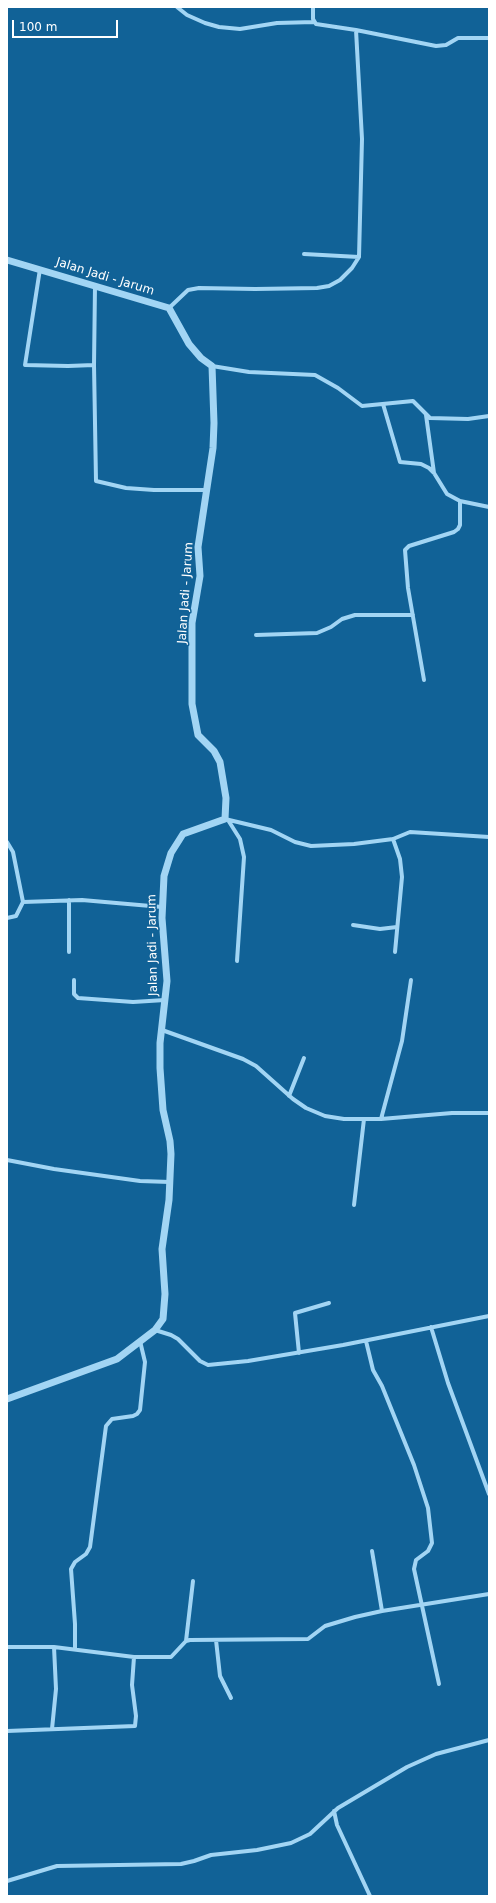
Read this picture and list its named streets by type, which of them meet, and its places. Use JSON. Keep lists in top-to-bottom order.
{
  "streets": {
    "street": ["Jalan Jadi - Jarum"]
  },
  "scale_bar": "100 m"
}
